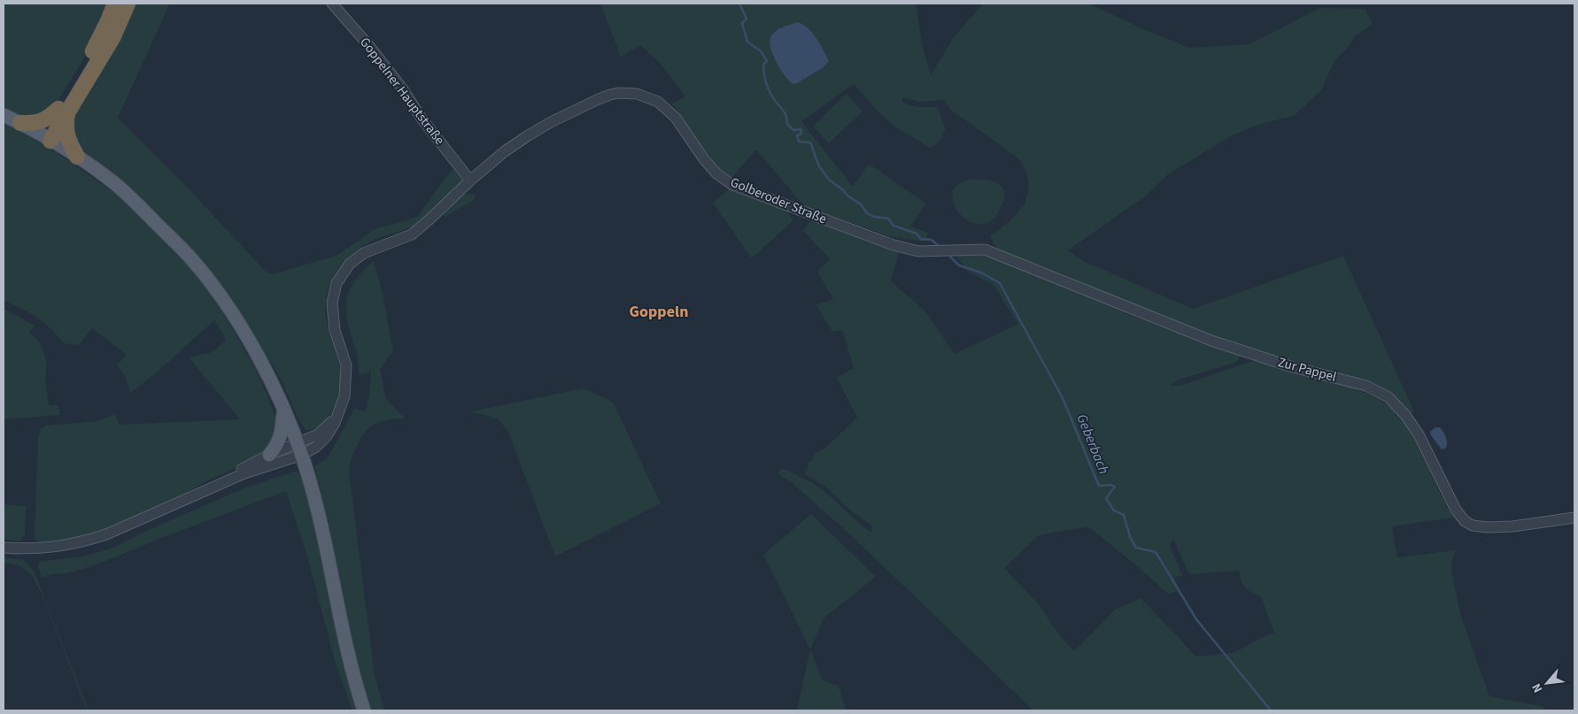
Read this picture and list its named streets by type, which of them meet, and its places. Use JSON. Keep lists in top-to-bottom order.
{
  "streets": {
    "street": ["Goppelner Hauptstraße", "Golberoder Straße", "Zur Pappel"]
  },
  "crossings": [
    ["Goppelner Hauptstraße", "Golberoder Straße"],
    ["Golberoder Straße", "Zur Pappel"]
  ],
  "districts": ["Goppeln"],
  "water": ["Geberbach"],
  "north": "bottom left"
}
